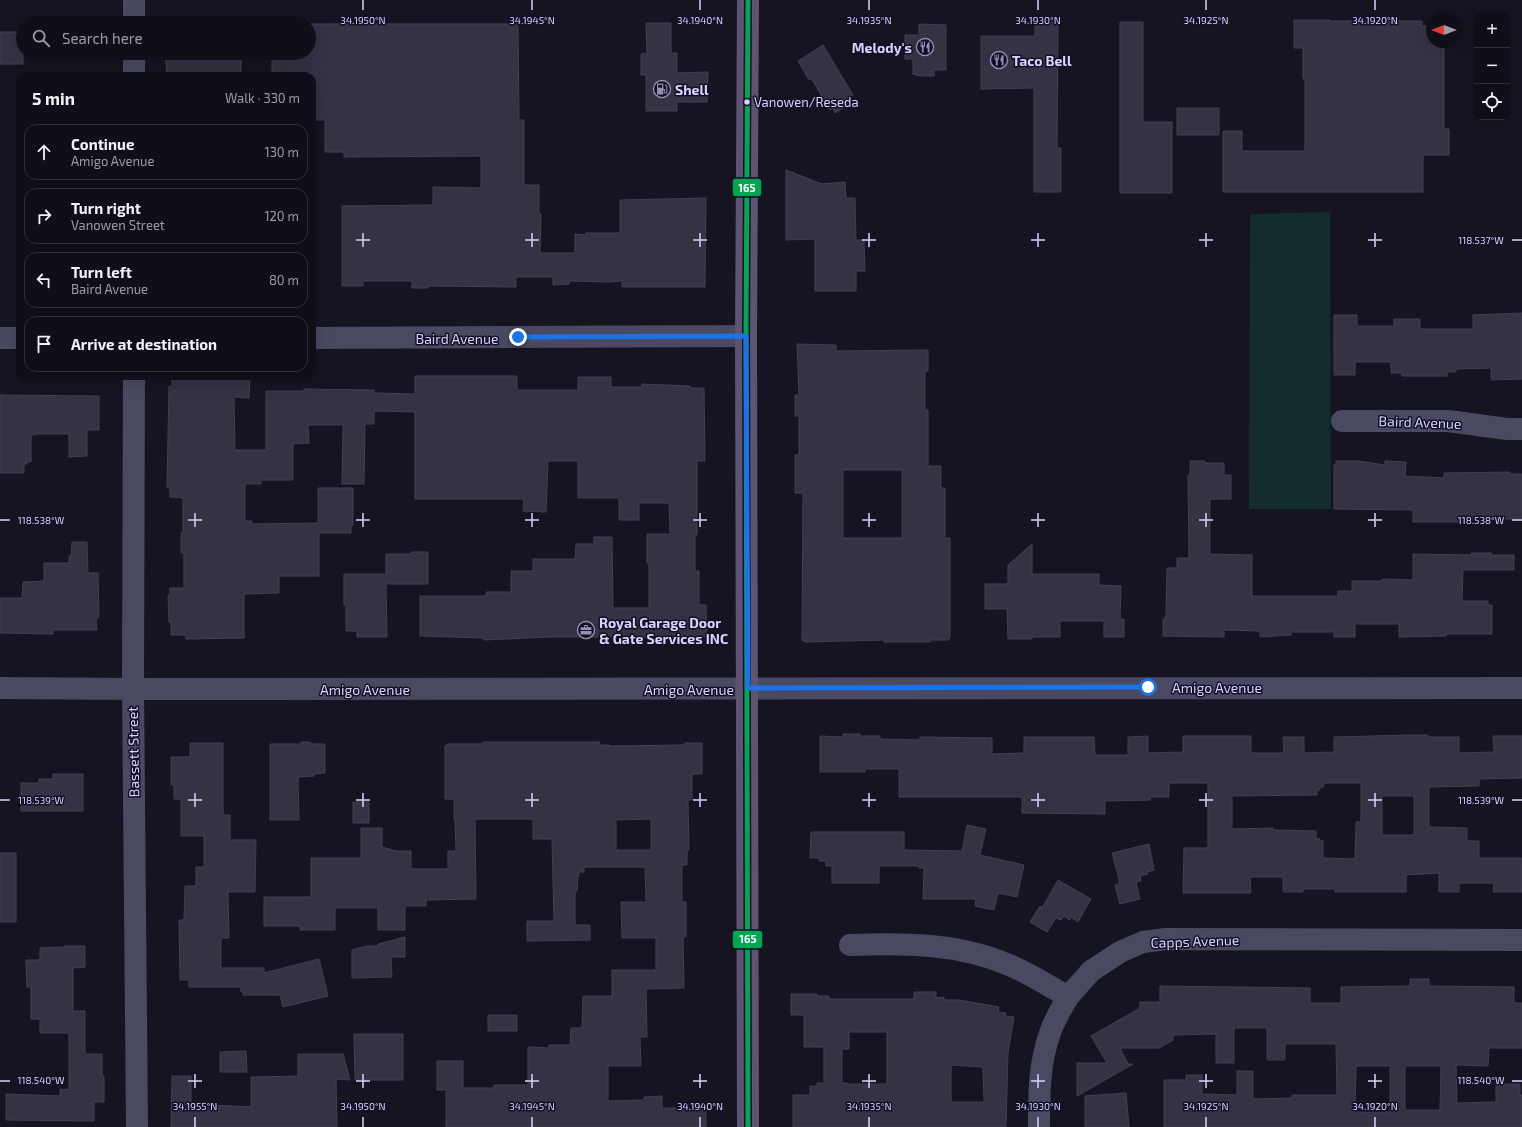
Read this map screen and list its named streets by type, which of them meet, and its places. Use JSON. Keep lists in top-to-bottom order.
{
  "streets": {
    "street": [
      "Baird Avenue",
      "Amigo Avenue",
      "Bassett Street",
      "Capps Avenue"
    ]
  },
  "crossings": [
    ["Amigo Avenue", "Bassett Street"]
  ],
  "places": {
    "restaurant": ["Melody's", "Taco Bell"],
    "fuel station": ["Shell"],
    "other": ["Vanowen/Reseda"],
    "office": ["Royal Garage Door & Gate Services INC"]
  },
  "lines": ["transit line 165"],
  "north": "left",
  "page": {
    "map_buttons": ["+", "−"],
    "search": "Search here",
    "heading": ["5 min", "Walk · 330 m"],
    "list": [
      ["Continue", "Amigo Avenue", "130 m"],
      ["Turn right", "Vanowen Street", "120 m"],
      ["Turn left", "Baird Avenue", "80 m"],
      "Arrive at destination"
    ]
  },
  "coordinates": [
    "34.1950°N",
    "34.1945°N",
    "34.1940°N",
    "34.1935°N",
    "34.1930°N",
    "34.1925°N",
    "34.1920°N",
    "118.537°W",
    "118.538°W",
    "118.539°W",
    "118.540°W",
    "34.1955°N"
  ]
}
